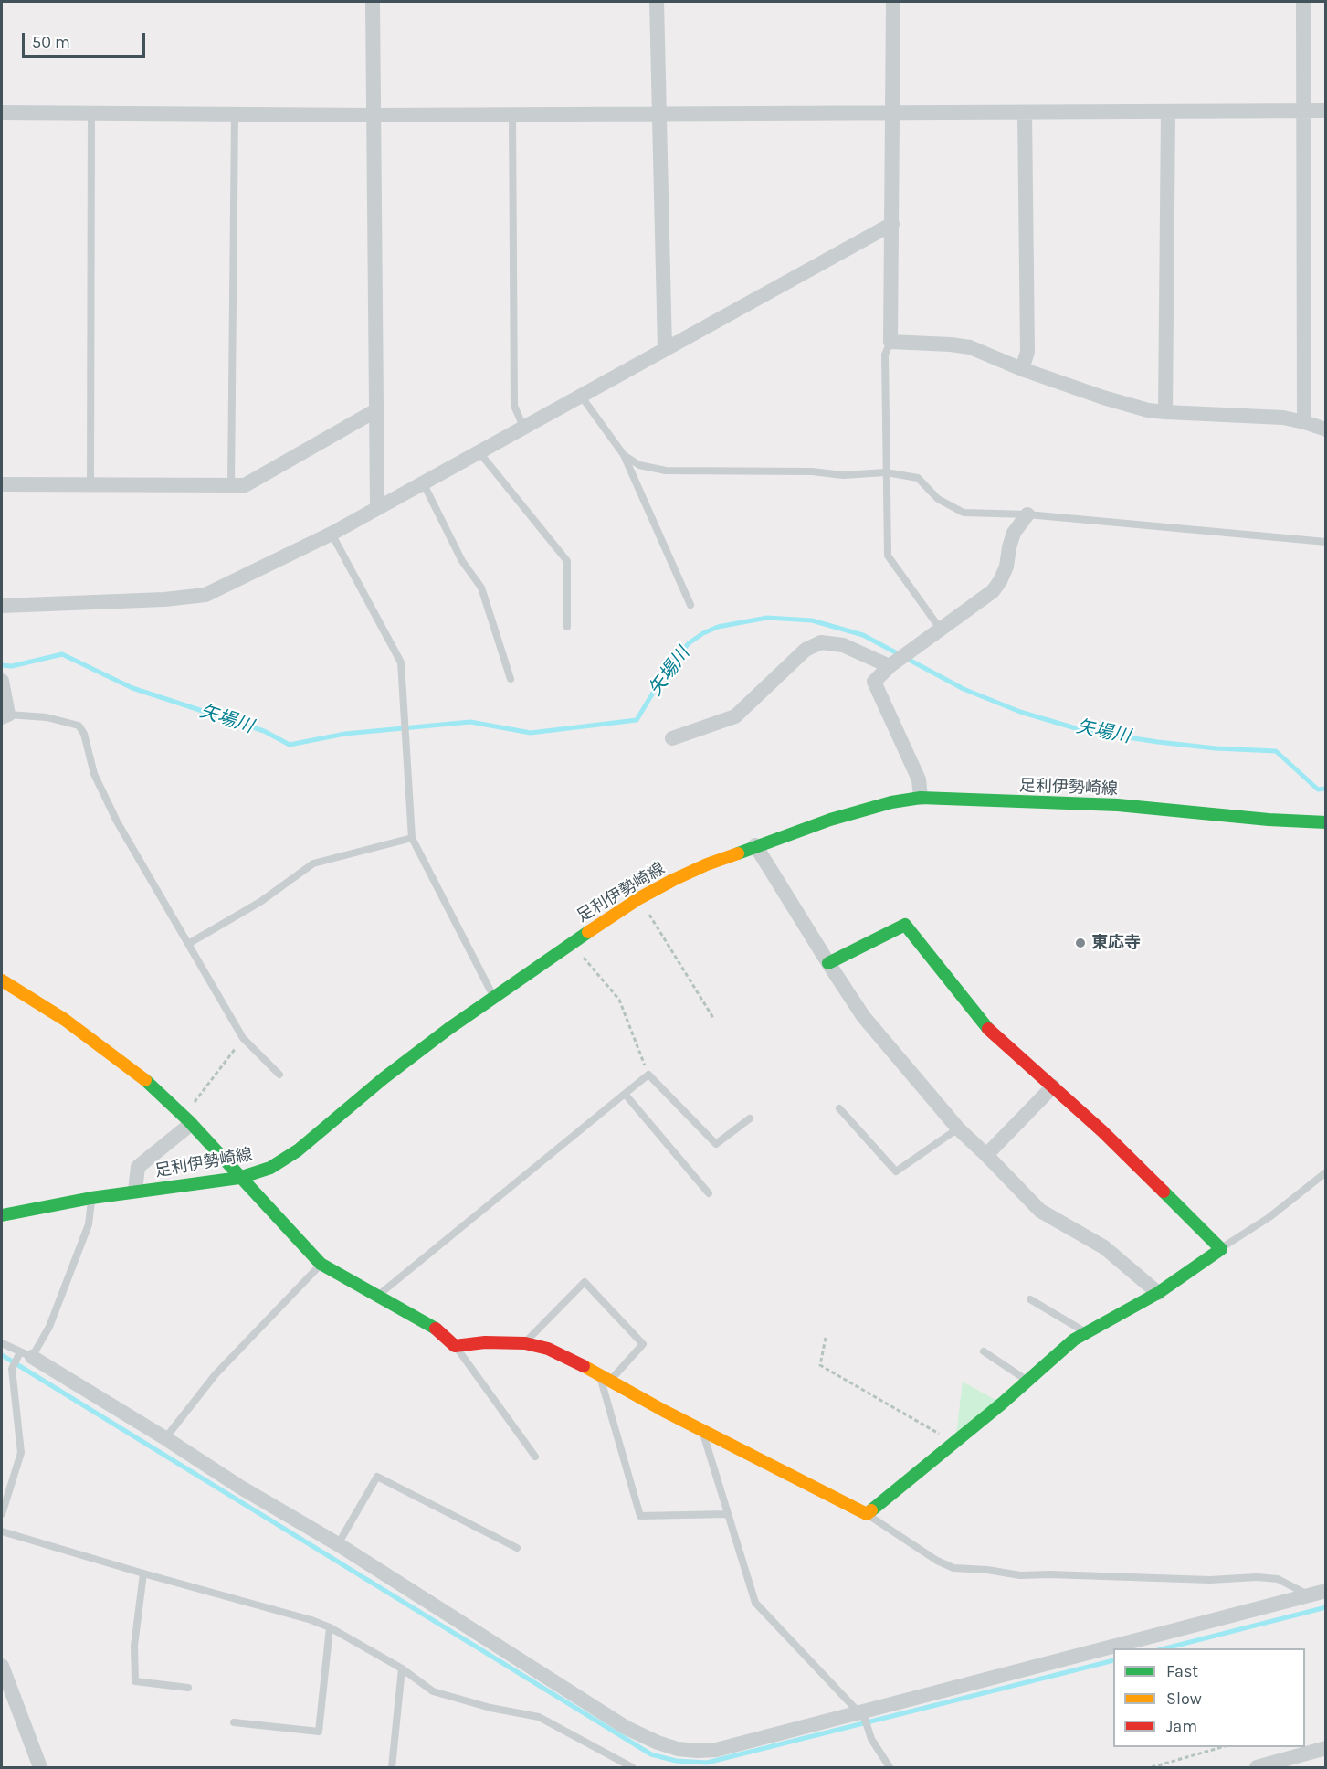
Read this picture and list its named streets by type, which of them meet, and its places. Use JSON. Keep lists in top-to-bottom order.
{
  "streets": {
    "street": ["足利伊勢崎線"]
  },
  "water": ["矢場川"],
  "places": ["東応寺"],
  "legend": ["Fast", "Slow", "Jam"],
  "scale_bar": "50 m"
}
